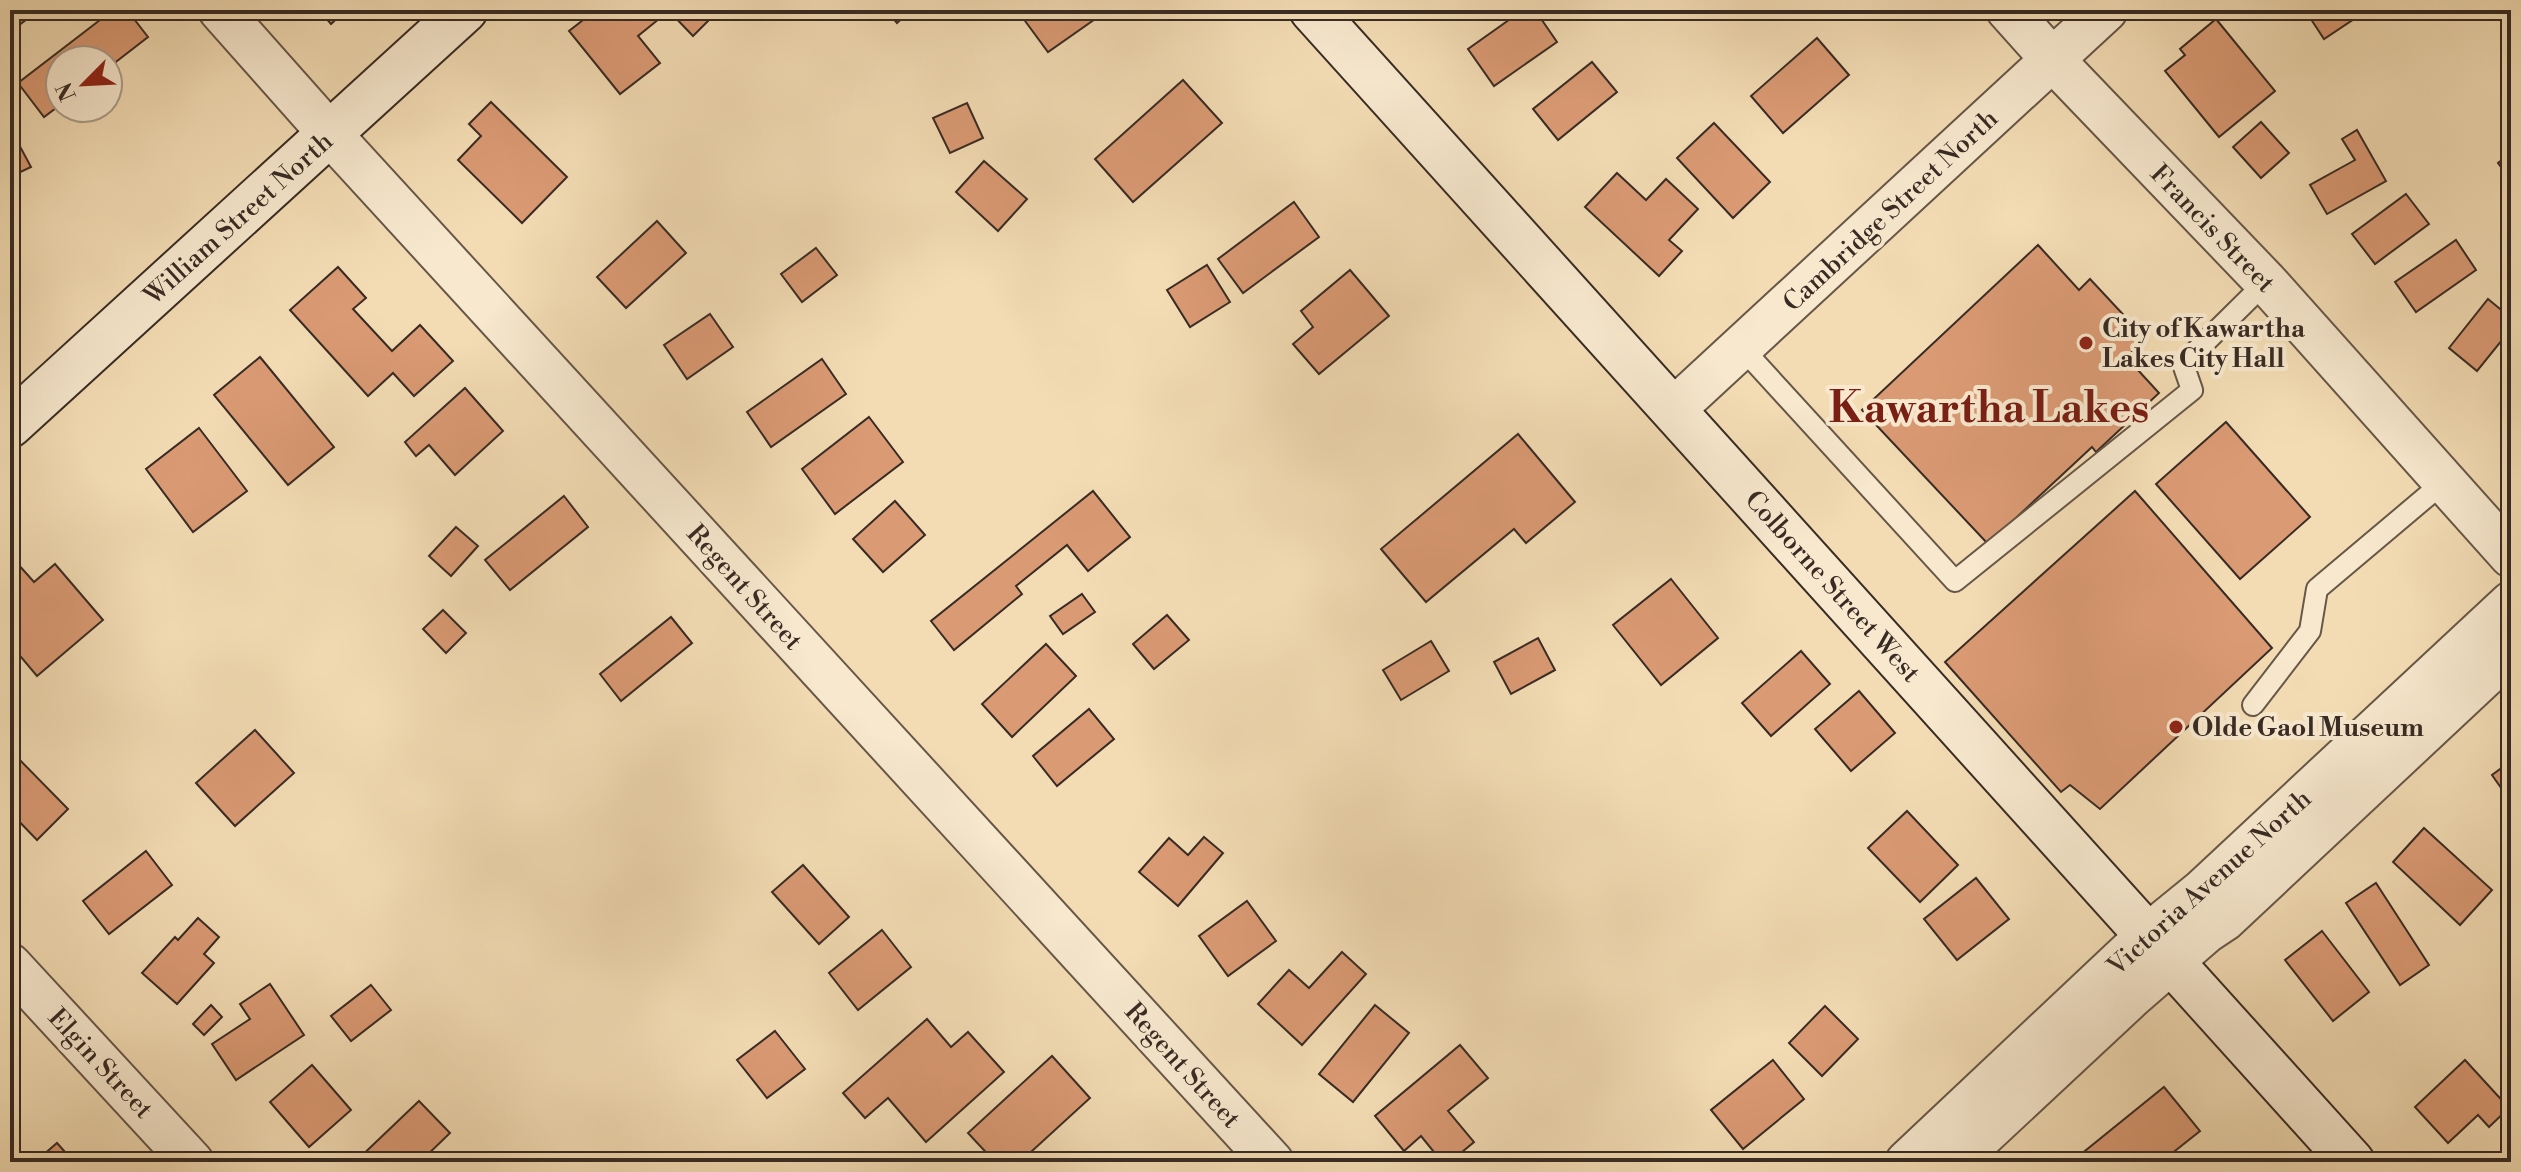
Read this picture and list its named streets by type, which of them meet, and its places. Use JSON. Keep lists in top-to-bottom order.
{
  "streets": {
    "main road": ["William Street North", "Colborne Street West"],
    "street": [
      "Cambridge Street North",
      "Francis Street",
      "Regent Street",
      "Victoria Avenue North",
      "Elgin Street"
    ]
  },
  "crossings": [
    ["Cambridge Street North", "Francis Street"],
    ["Cambridge Street North", "Colborne Street West"],
    ["William Street North", "Regent Street"],
    ["Colborne Street West", "Victoria Avenue North"]
  ],
  "districts": ["Kawartha Lakes"],
  "places": ["City of Kawartha Lakes City Hall", "Olde Gaol Museum"],
  "north": "bottom left"
}
